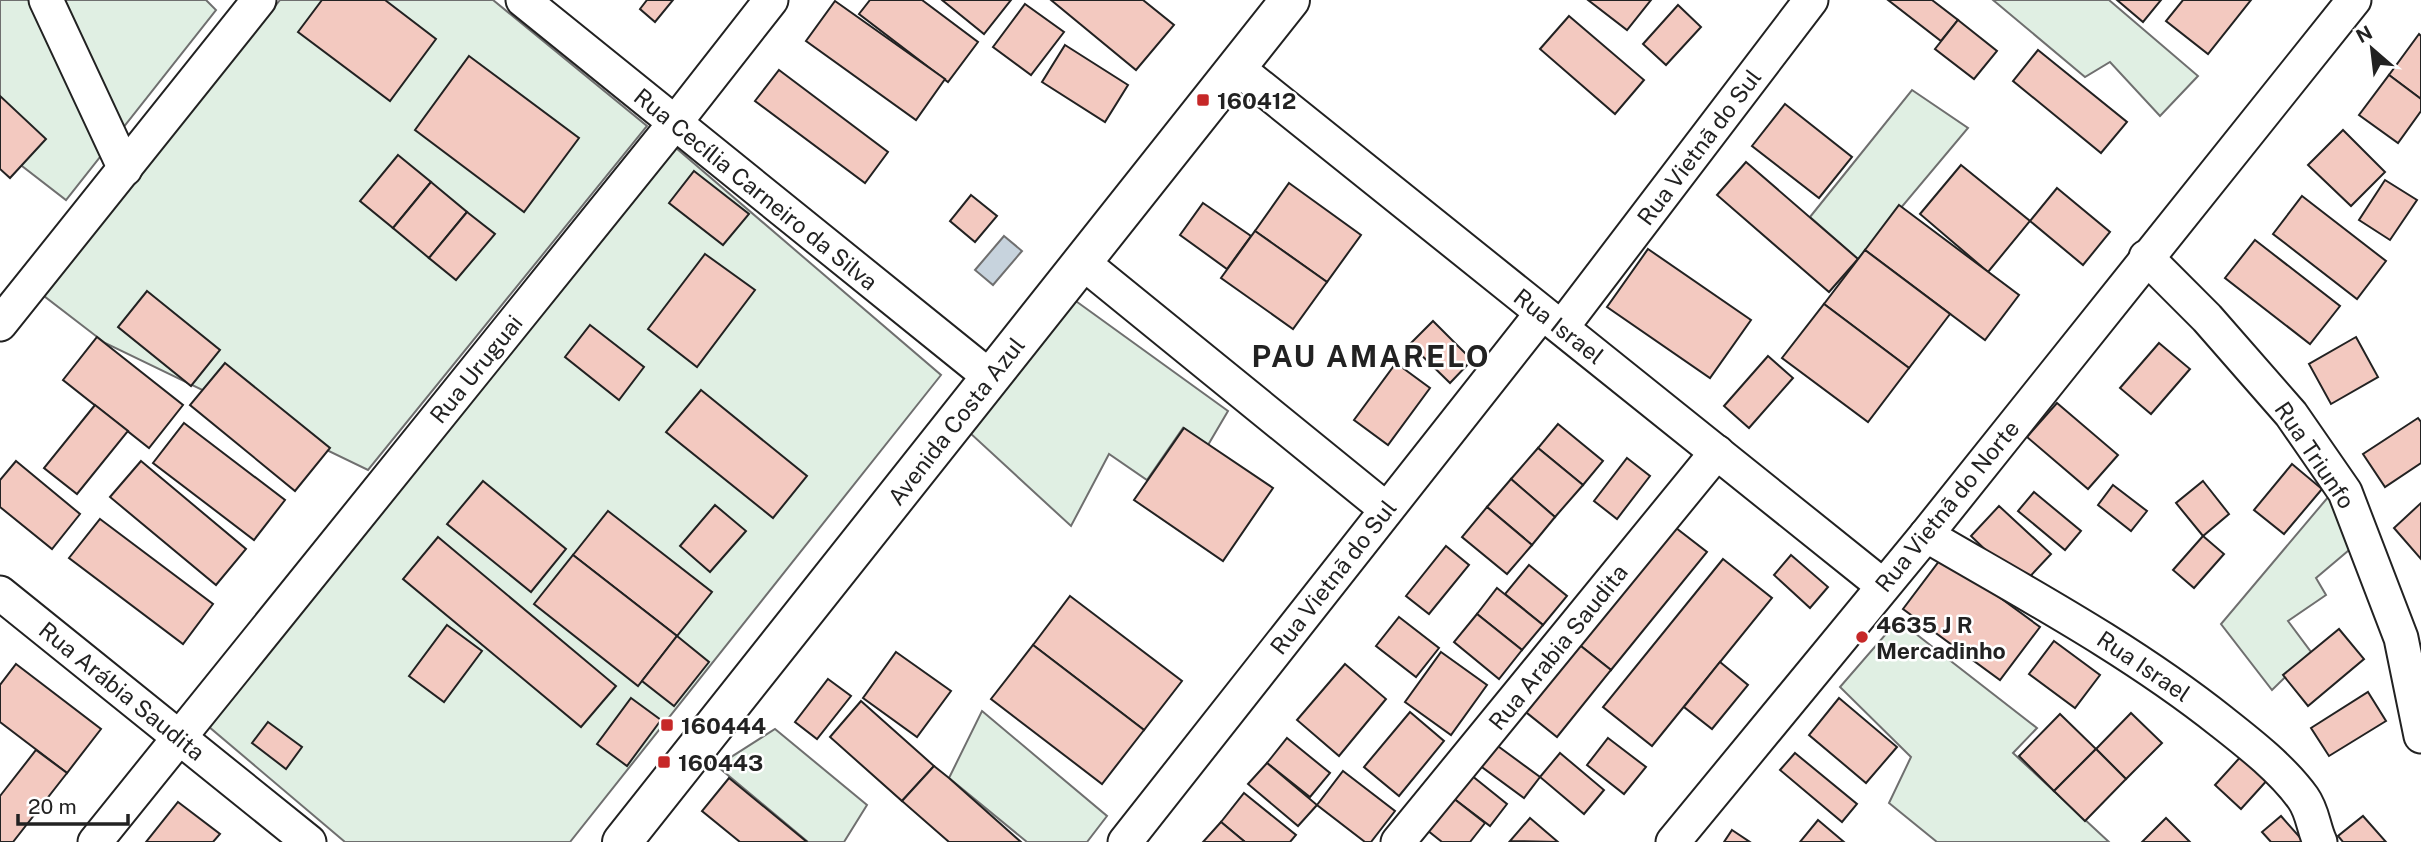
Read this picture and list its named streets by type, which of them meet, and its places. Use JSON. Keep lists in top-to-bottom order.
{
  "streets": {
    "street": [
      "Rua Vietnã do Sul",
      "Rua Cecília Carneiro da Silva",
      "Rua Israel",
      "Rua Uruguai",
      "Avenida Costa Azul",
      "Rua Triunfo",
      "Rua Vietnã do Norte",
      "Rua Arabia Saudita",
      "Rua Arábia Saudita"
    ]
  },
  "crossings": [
    ["Rua Vietnã do Sul", "Rua Israel"],
    ["Rua Cecília Carneiro da Silva", "Rua Uruguai"],
    ["Rua Cecília Carneiro da Silva", "Avenida Costa Azul"],
    ["Rua Israel", "Avenida Costa Azul"],
    ["Rua Israel", "Rua Vietnã do Norte"],
    ["Rua Israel", "Rua Arabia Saudita"],
    ["Rua Uruguai", "Rua Arábia Saudita"],
    ["Rua Triunfo", "Rua Vietnã do Norte"]
  ],
  "districts": ["PAU AMARELO"],
  "places": {
    "transit": ["160412", "160444", "160443"],
    "other": ["4635 J R Mercadinho"]
  },
  "scale_bar": "20 m",
  "north": "top left"
}
